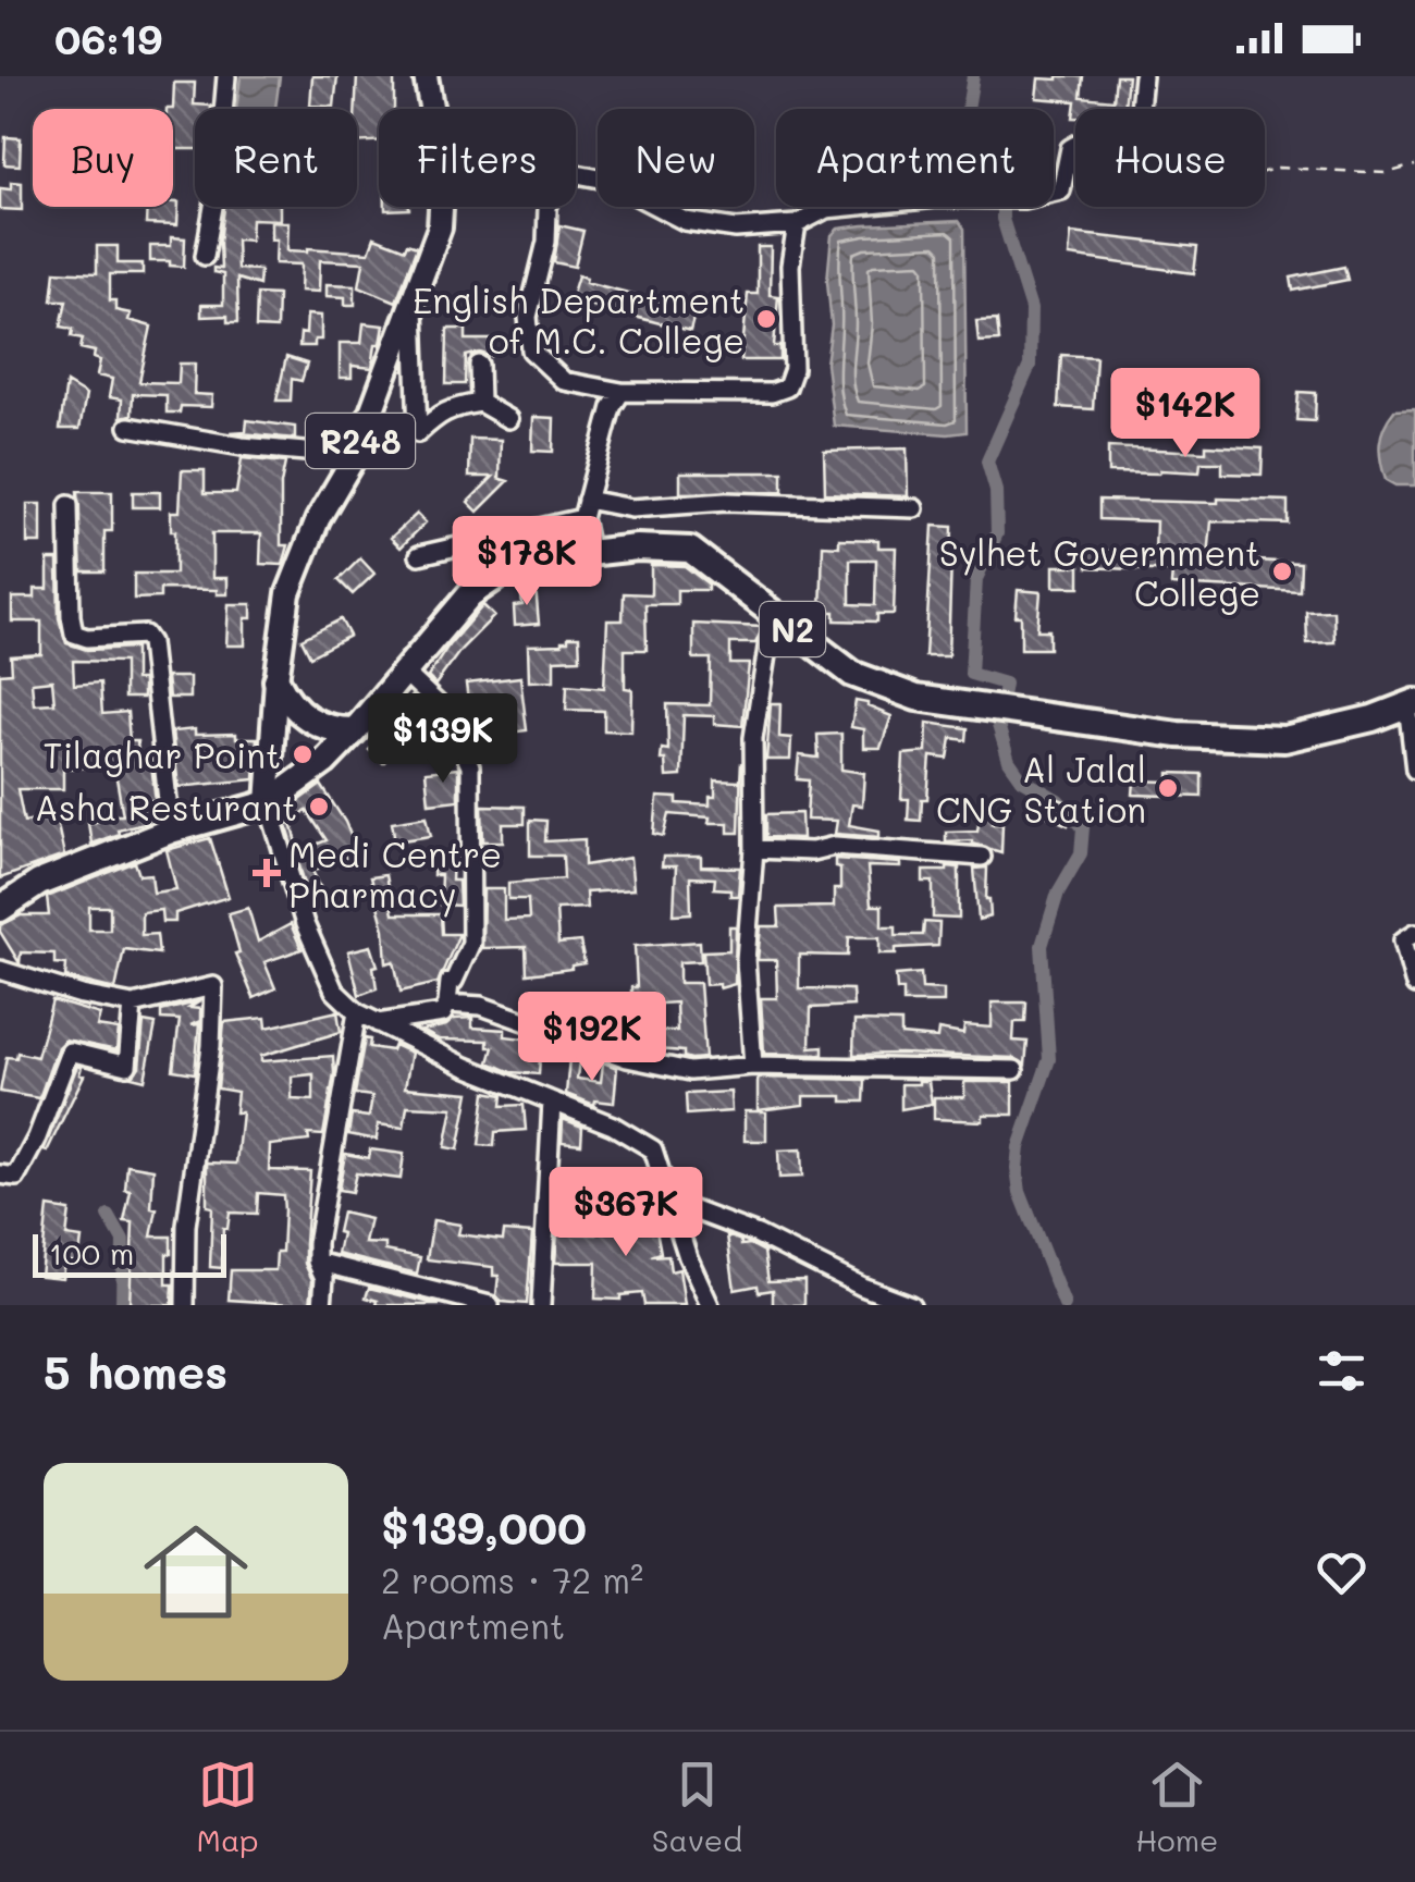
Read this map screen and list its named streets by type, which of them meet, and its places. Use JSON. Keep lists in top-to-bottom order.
{
  "streets": {
    "highway": ["N2"],
    "main road": ["R248"]
  },
  "crossings": [
    ["R248", "N2"]
  ],
  "places": {
    "other": [
      "English Department of M.C. College",
      "Sylhet Government College",
      "Tilaghar Point",
      "Al Jalal CNG Station",
      "Asha Resturant"
    ],
    "health": ["Medi Centre Pharmacy"]
  },
  "scale_bar": "100 m",
  "page": {
    "status": "06:19",
    "chip": [
      "Buy",
      "Rent",
      "Filters",
      "New",
      "Apartment",
      "House"
    ],
    "price": [
      "$142K",
      "$178K",
      "$139K",
      "$192K",
      "$367K"
    ],
    "scale": "100 m",
    "heading": "5 homes",
    "list": [
      {
        "name": "$139,000",
        "note": "2 rooms · 72 m² · Apartment"
      }
    ],
    "tabs": ["Map", "Saved", "Home"]
  }
}
